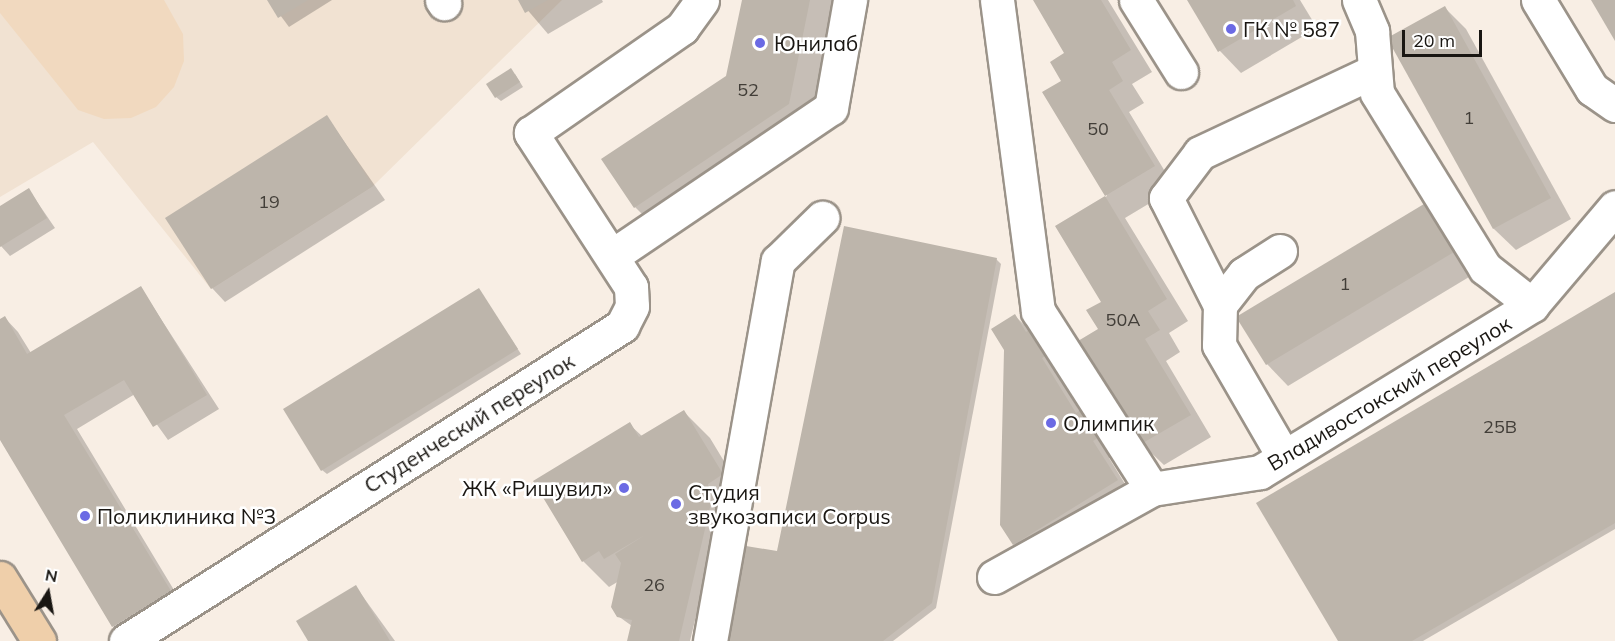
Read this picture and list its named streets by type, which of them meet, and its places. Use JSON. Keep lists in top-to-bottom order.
{
  "streets": {
    "street": ["Владивостокский переулок", "Студенческий переулок"]
  },
  "places": [
    "ГК № 587",
    "Юнилаб",
    "Олимпик",
    "ЖК «Ришувил»",
    "Студия звукозаписи Corpus",
    "Поликлиника №3"
  ],
  "house_numbers": [
    "52",
    "1",
    "50",
    "19",
    "1",
    "50А",
    "25В",
    "26"
  ],
  "scale_bar": "20 m",
  "north": "top"
}
